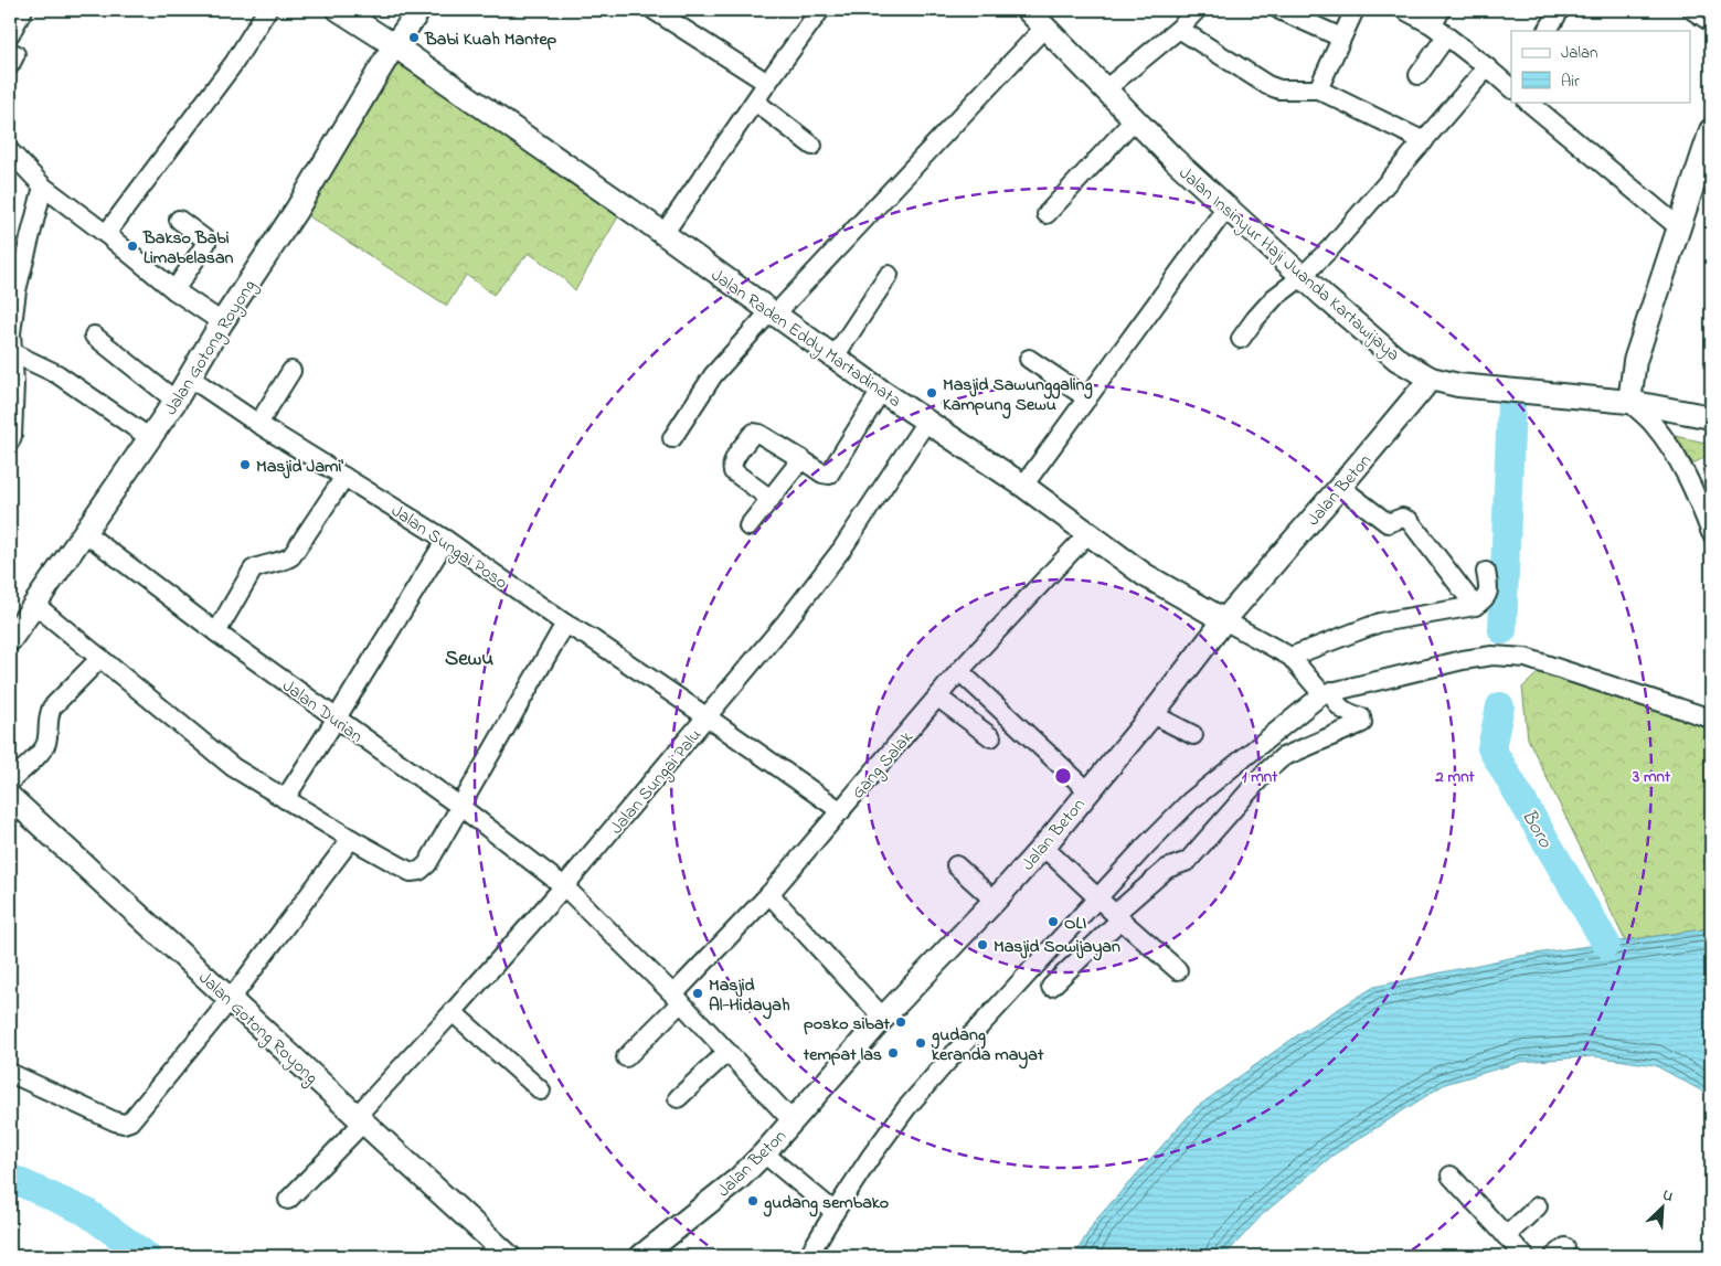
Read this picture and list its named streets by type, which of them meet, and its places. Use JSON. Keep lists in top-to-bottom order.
{
  "streets": {
    "main road": [
      "Jalan Insinyur Haji Juanda Kartawijaya",
      "Jalan Raden Eddy Martadinata",
      "Jalan Gotong Royong",
      "Jalan Beton"
    ],
    "street": [
      "Jalan Sungai Poso",
      "Jalan Durian",
      "Gang Salak",
      "Jalan Sungai Palu"
    ]
  },
  "crossings": [
    ["Jalan Insinyur Haji Juanda Kartawijaya", "Jalan Beton"],
    ["Jalan Raden Eddy Martadinata", "Jalan Gotong Royong"],
    ["Jalan Raden Eddy Martadinata", "Jalan Beton"],
    ["Jalan Raden Eddy Martadinata", "Gang Salak"],
    ["Jalan Raden Eddy Martadinata", "Jalan Sungai Palu"],
    ["Jalan Gotong Royong", "Jalan Sungai Poso"],
    ["Jalan Gotong Royong", "Jalan Durian"],
    ["Jalan Gotong Royong", "Jalan Sungai Palu"],
    ["Jalan Beton", "Jalan Durian"],
    ["Jalan Sungai Poso", "Gang Salak"],
    ["Jalan Sungai Poso", "Jalan Sungai Palu"],
    ["Jalan Durian", "Gang Salak"],
    ["Jalan Durian", "Jalan Sungai Palu"]
  ],
  "districts": ["Sewu"],
  "water": ["Boro"],
  "places": [
    "Babi Kuah Mantep",
    "Bakso Babi Limabelasan",
    "Masjid Sawunggaling Kampung Sewu",
    "Masjid Jami'",
    "OLI",
    "Masjid Sowijayan",
    "Masjid Al-Hidayah",
    "posko sibat",
    "gudang keranda mayat",
    "tempat las",
    "gudang sembako"
  ],
  "legend": ["Jalan", "Air"],
  "north": "top right",
  "rings": ["1 mnt", "2 mnt", "3 mnt"]
}
